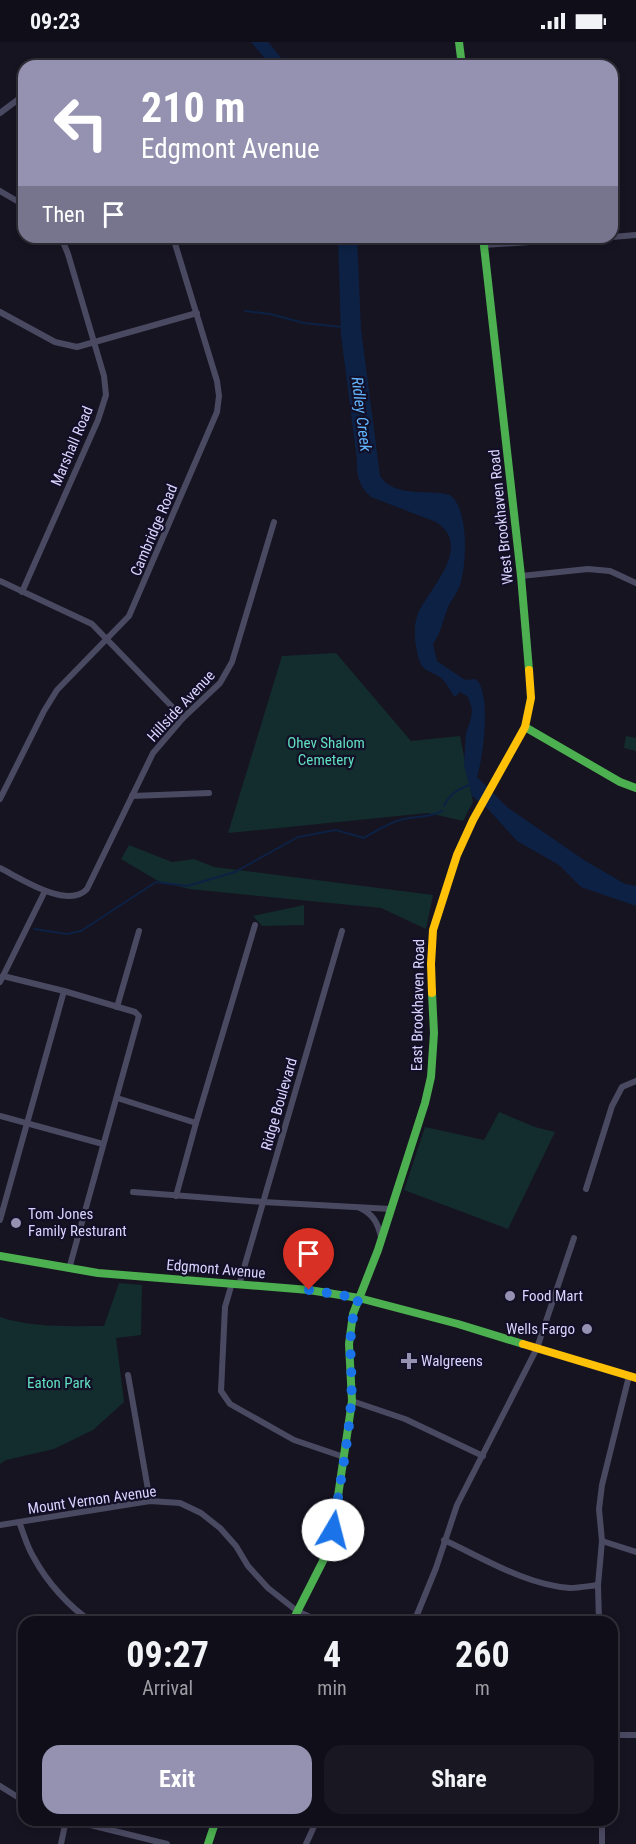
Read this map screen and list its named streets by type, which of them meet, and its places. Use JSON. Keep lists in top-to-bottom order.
{
  "streets": {
    "street": [
      "Marshall Road",
      "West Brookhaven Road",
      "Cambridge Road",
      "Hillside Avenue",
      "East Brookhaven Road",
      "Ridge Boulevard",
      "Edgmont Avenue",
      "Mount Vernon Avenue"
    ]
  },
  "crossings": [
    ["West Brookhaven Road", "East Brookhaven Road"],
    ["East Brookhaven Road", "Edgmont Avenue"],
    ["Ridge Boulevard", "Edgmont Avenue"]
  ],
  "water": ["Ridley Creek"],
  "parks": ["Ohev Shalom Cemetery", "Eaton Park"],
  "places": {
    "other": ["Tom Jones Family Resturant", "Food Mart", "Wells Fargo"],
    "health": ["Walgreens"]
  },
  "page": {
    "status": "09:23",
    "turn": ["210 m", "Edgmont Avenue"],
    "then": "Then",
    "eta": [
      "09:27",
      "Arrival",
      "4",
      "min",
      "260",
      "m"
    ],
    "buttons": ["Exit", "Share"]
  }
}
